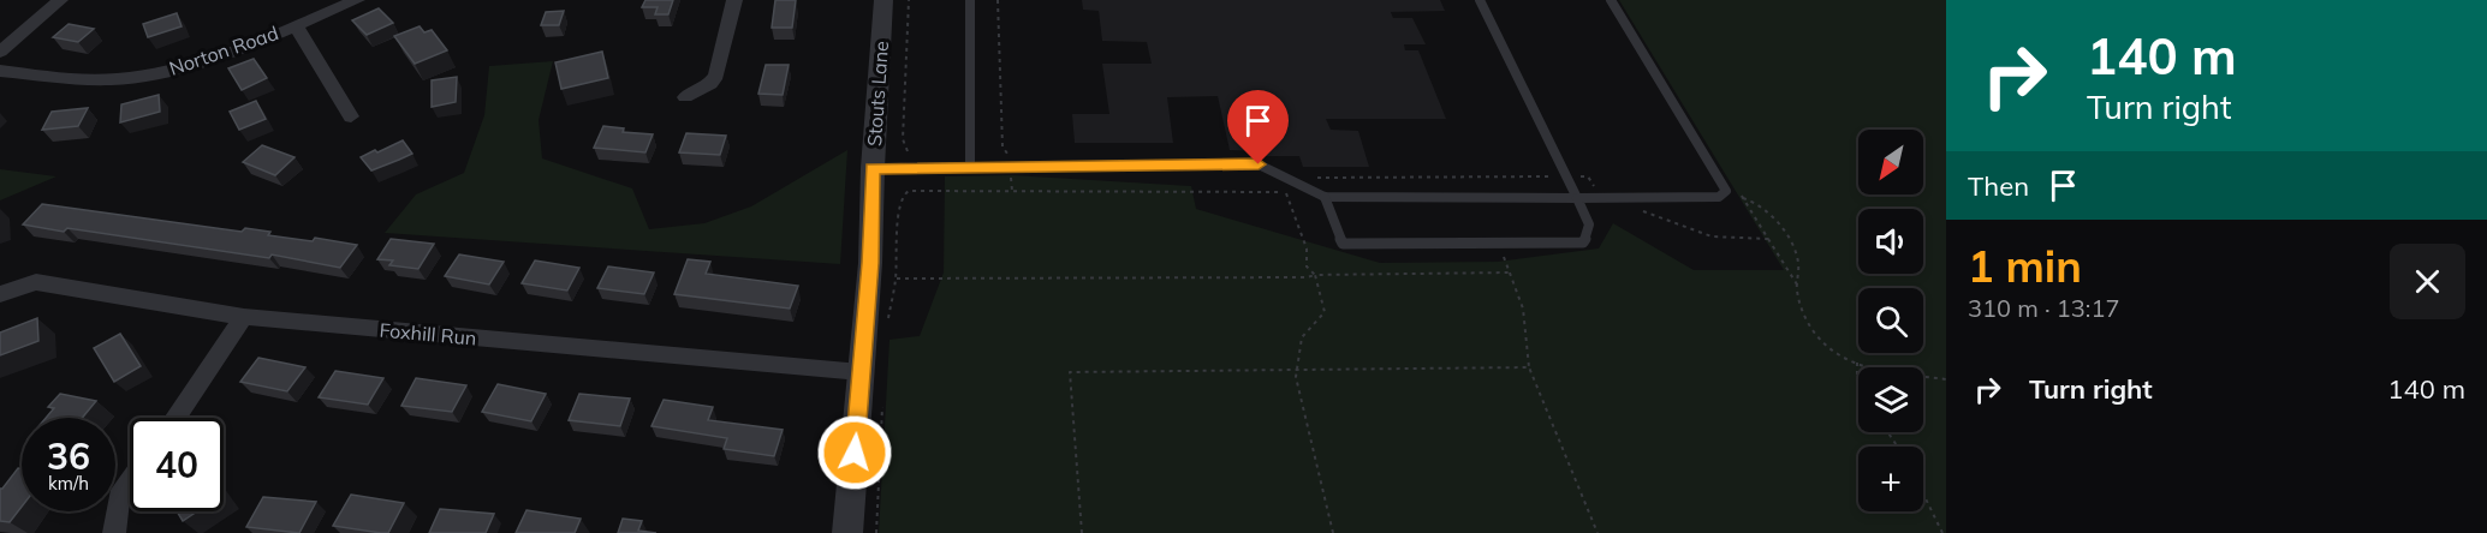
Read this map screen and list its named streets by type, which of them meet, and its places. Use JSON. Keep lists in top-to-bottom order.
{
  "streets": {
    "street": ["Norton Road", "Stouts Lane", "Foxhill Run"]
  },
  "crossings": [
    ["Stouts Lane", "Foxhill Run"]
  ],
  "north": "bottom left",
  "page": {
    "turn": ["140 m", "Turn right"],
    "map_buttons": "+",
    "then": "Then",
    "heading": ["1 min", "310 m · 13:17"],
    "list": [
      {
        "name": "Turn right",
        "value": "140 m"
      }
    ],
    "speed": "36 km/h",
    "limit": "40"
  }
}
